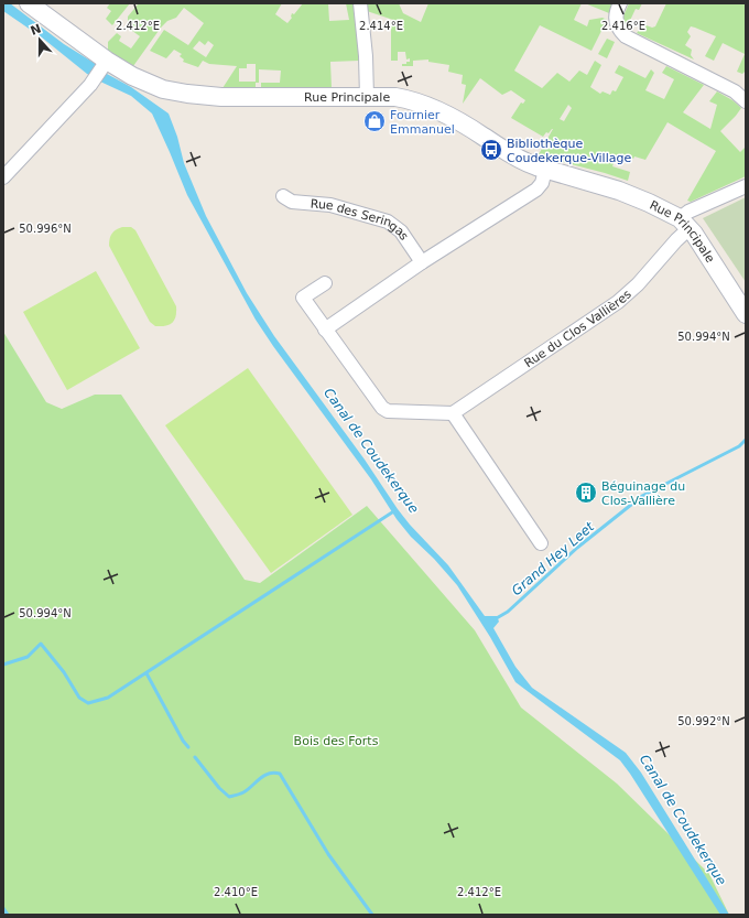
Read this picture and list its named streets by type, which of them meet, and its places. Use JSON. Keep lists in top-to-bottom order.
{
  "streets": {
    "street": ["Rue Principale", "Rue des Seringas", "Rue du Clos Vallières"]
  },
  "crossings": [
    ["Rue Principale", "Rue du Clos Vallières"]
  ],
  "water": ["Canal de Coudekerque", "Grand Hey Leet"],
  "parks": ["Bois des Forts"],
  "places": {
    "shop": ["Fournier Emmanuel"],
    "bus stop": ["Bibliothèque Coudekerque-Village"],
    "building": ["Béguinage du Clos-Vallière"]
  },
  "north": "top",
  "coordinates": [
    "2.412°E",
    "2.414°E",
    "2.416°E",
    "50.996°N",
    "50.994°N",
    "50.992°N",
    "2.410°E"
  ]
}
